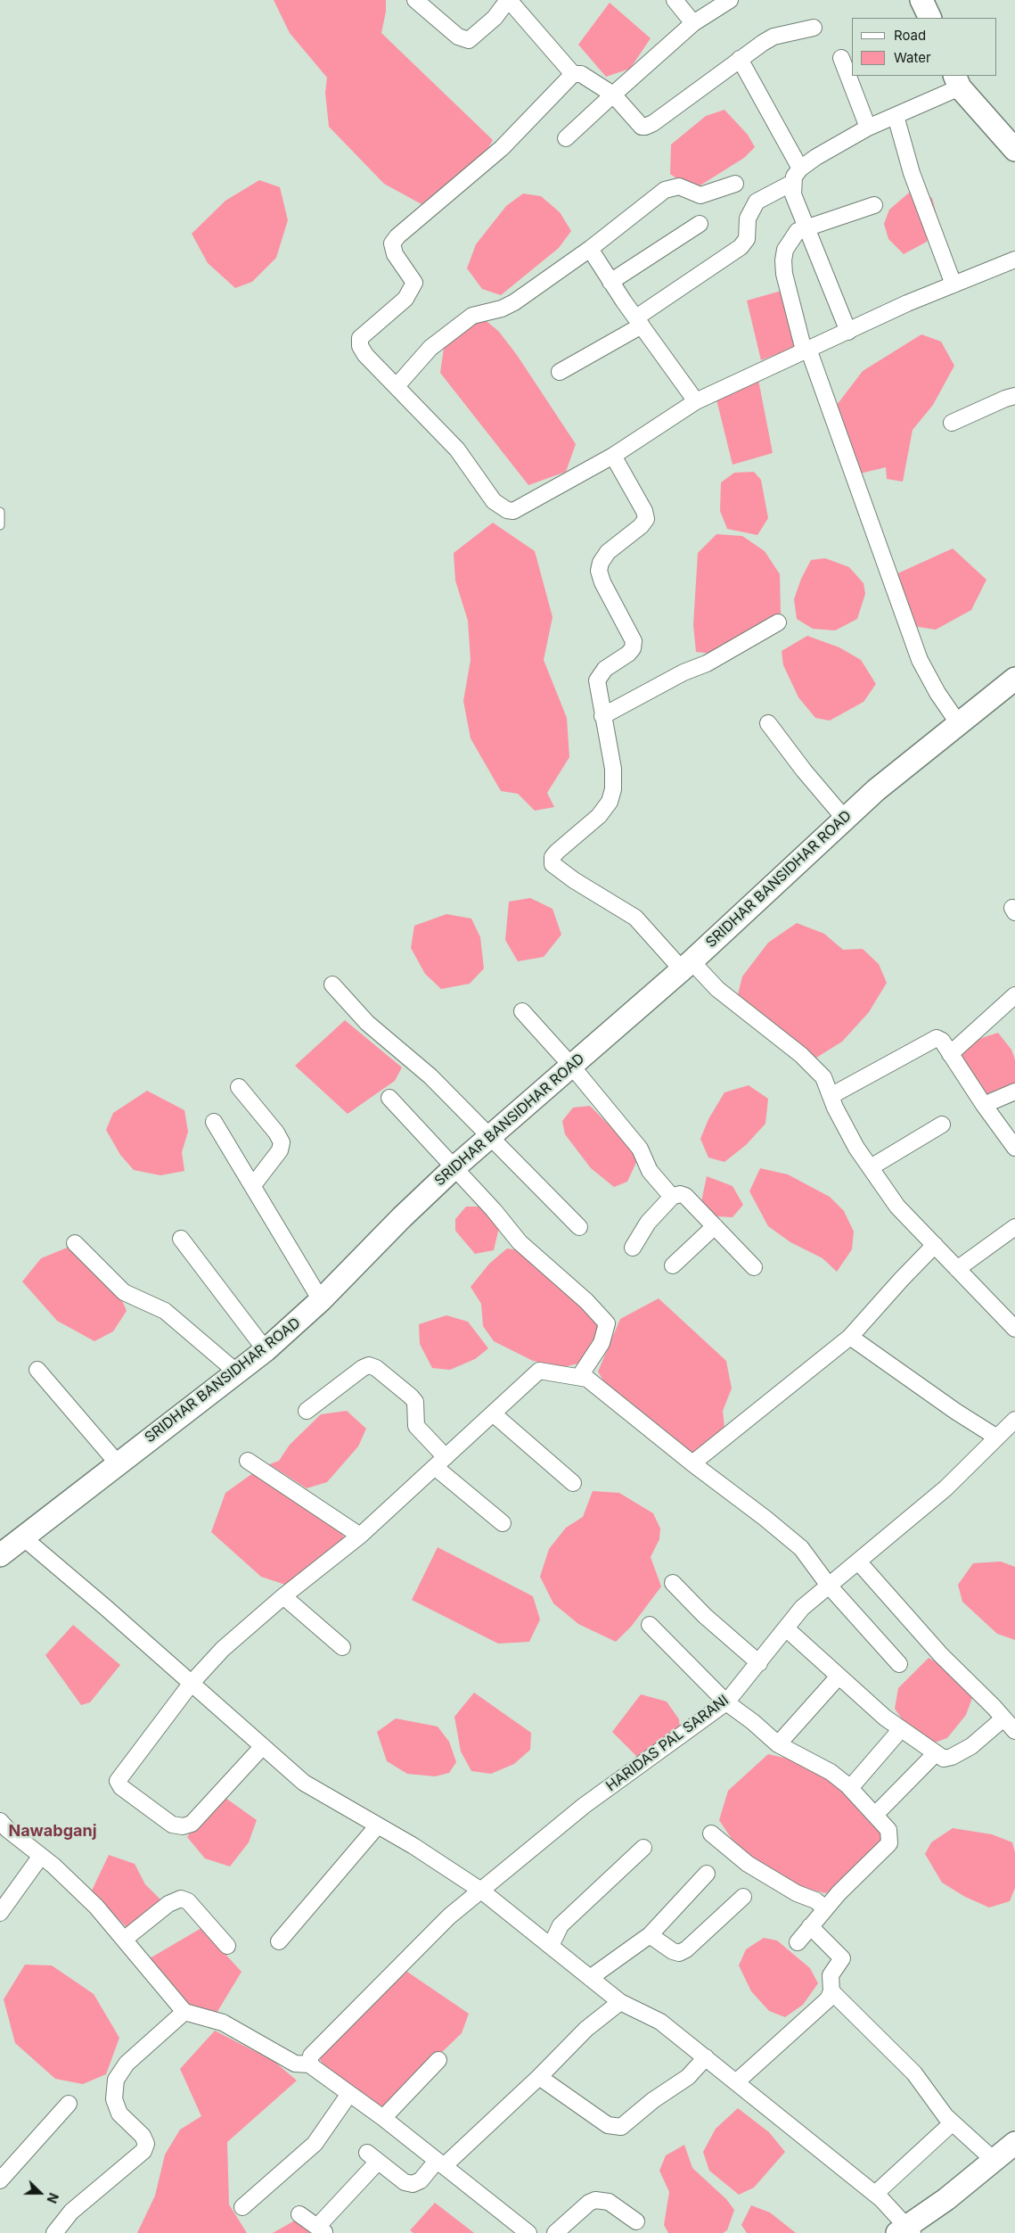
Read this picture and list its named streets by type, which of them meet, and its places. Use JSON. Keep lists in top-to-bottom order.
{
  "streets": {
    "street": ["SRIDHAR BANSIDHAR ROAD", "HARIDAS PAL SARANI"]
  },
  "districts": ["Nawabganj"],
  "legend": ["Road", "Water"],
  "north": "right"
}
